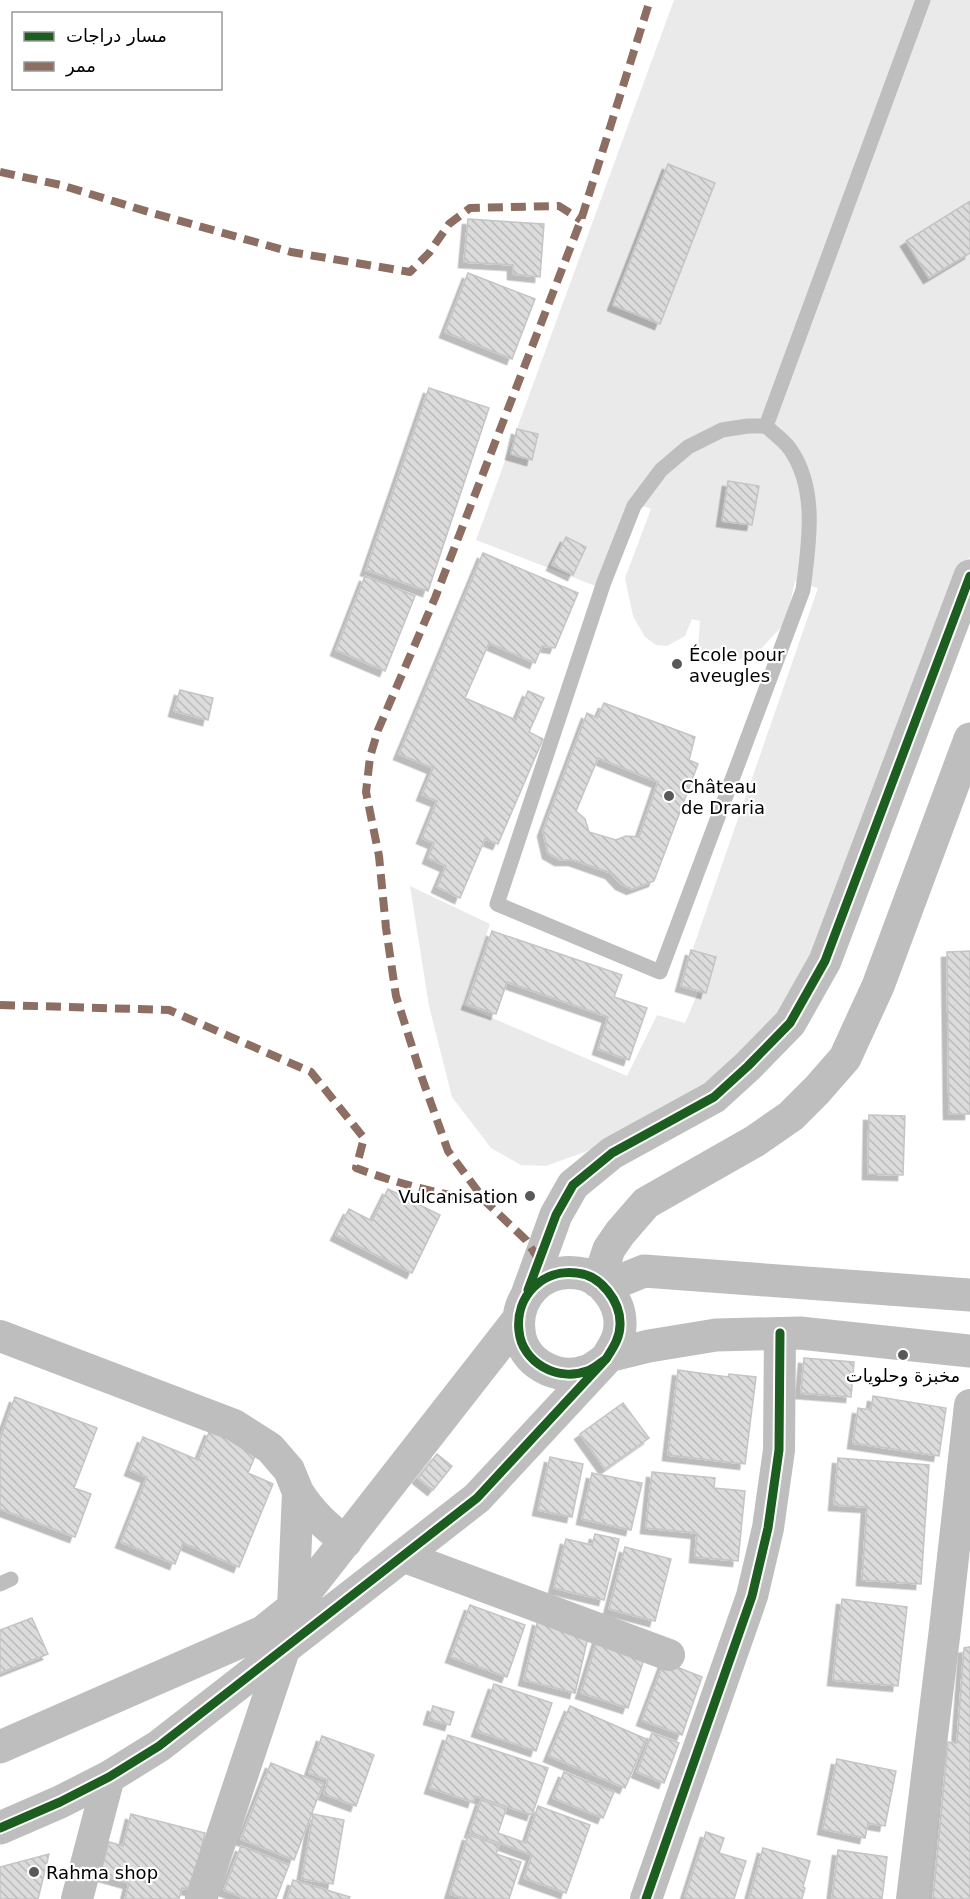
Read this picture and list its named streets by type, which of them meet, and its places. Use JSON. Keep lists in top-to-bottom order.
{
  "places": [
    "École pour aveugles",
    "Château de Draria",
    "Vulcanisation",
    "مخبزة وحلويات",
    "Rahma shop"
  ],
  "legend": ["مسار دراجات", "ممر"]
}
